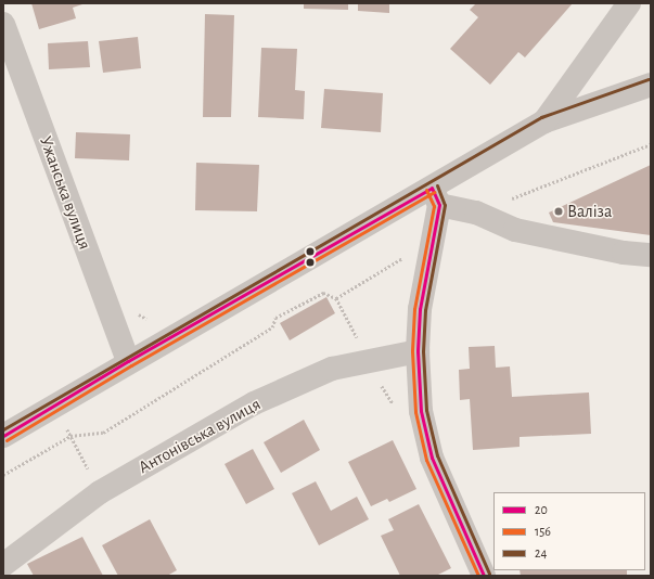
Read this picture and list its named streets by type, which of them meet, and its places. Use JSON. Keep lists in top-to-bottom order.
{
  "streets": {
    "street": ["Ужанська вулиця", "Антонівська вулиця"]
  },
  "places": ["Валіза"],
  "lines": ["transit line 24", "transit line 20", "transit line 156"],
  "legend": ["20", "156", "24"]
}
